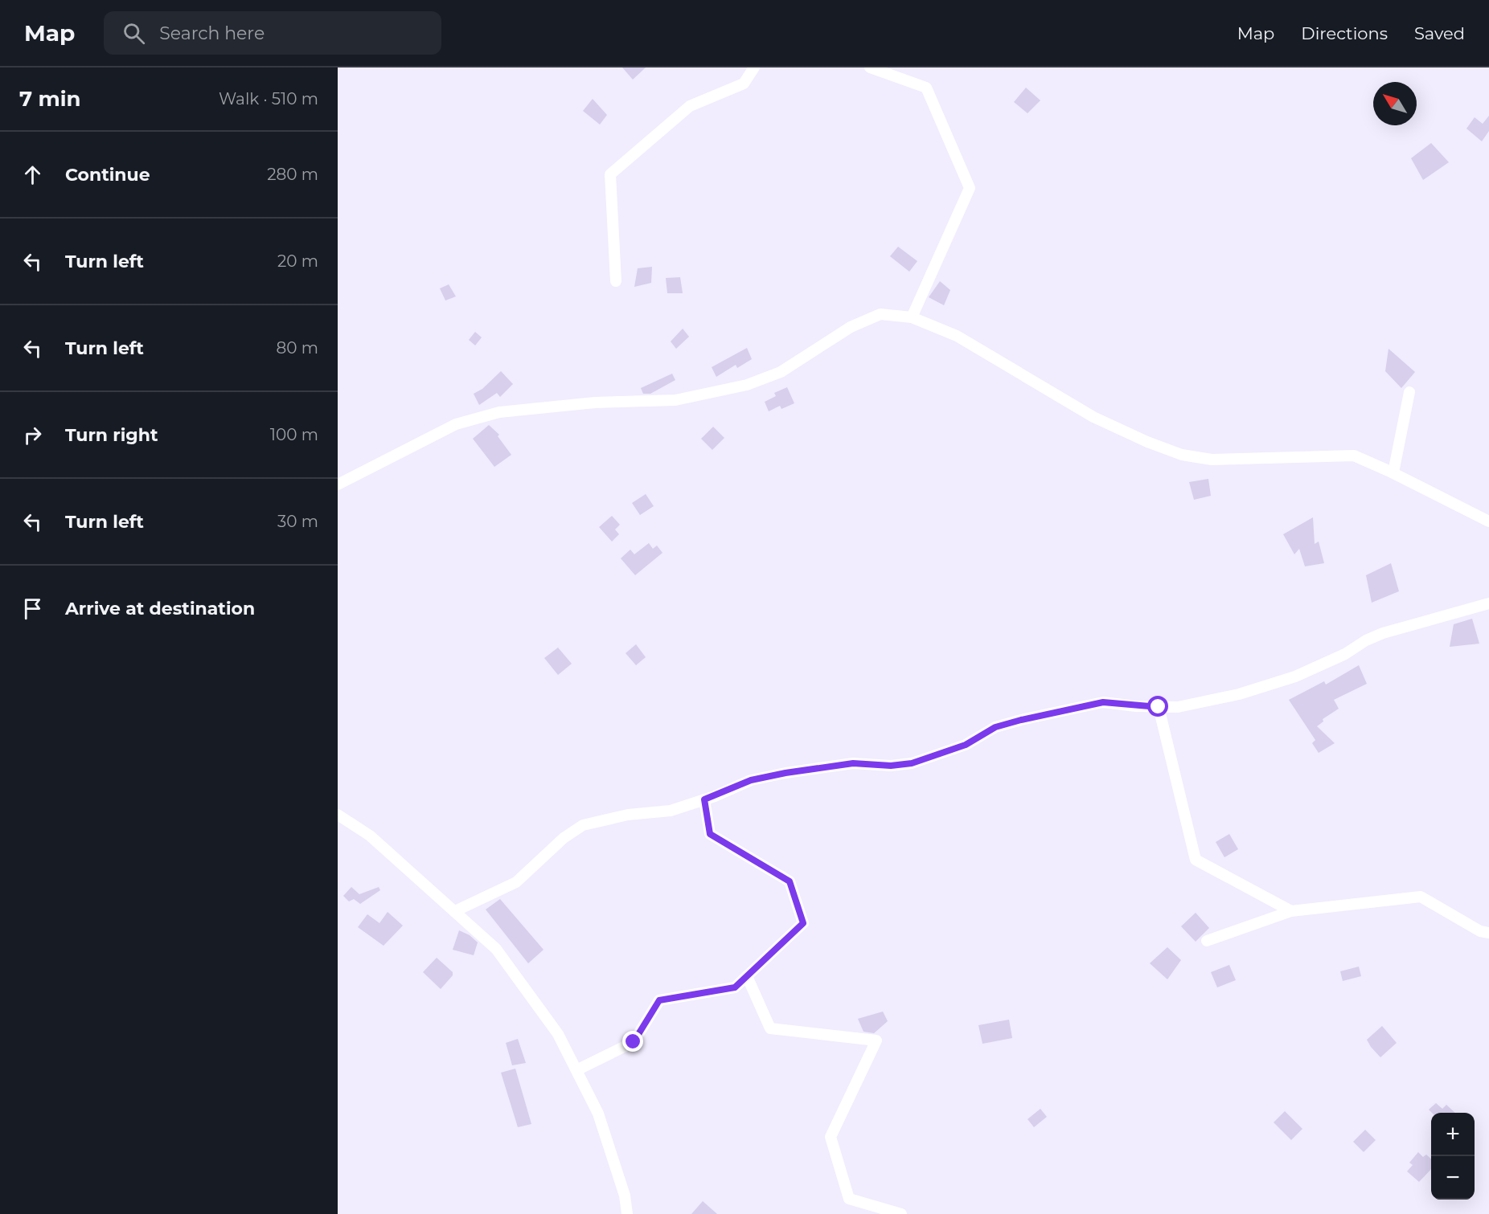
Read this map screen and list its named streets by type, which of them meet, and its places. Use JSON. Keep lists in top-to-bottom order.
{
  "north": "top left",
  "page": {
    "header": "Map",
    "search": "Search here",
    "nav": ["Map", "Directions", "Saved"],
    "heading": ["7 min", "Walk · 510 m"],
    "list": [
      ["Continue", "280 m"],
      ["Turn left", "20 m"],
      ["Turn left", "80 m"],
      ["Turn right", "100 m"],
      ["Turn left", "30 m"],
      "Arrive at destination"
    ],
    "map_buttons": ["+", "−"]
  }
}
